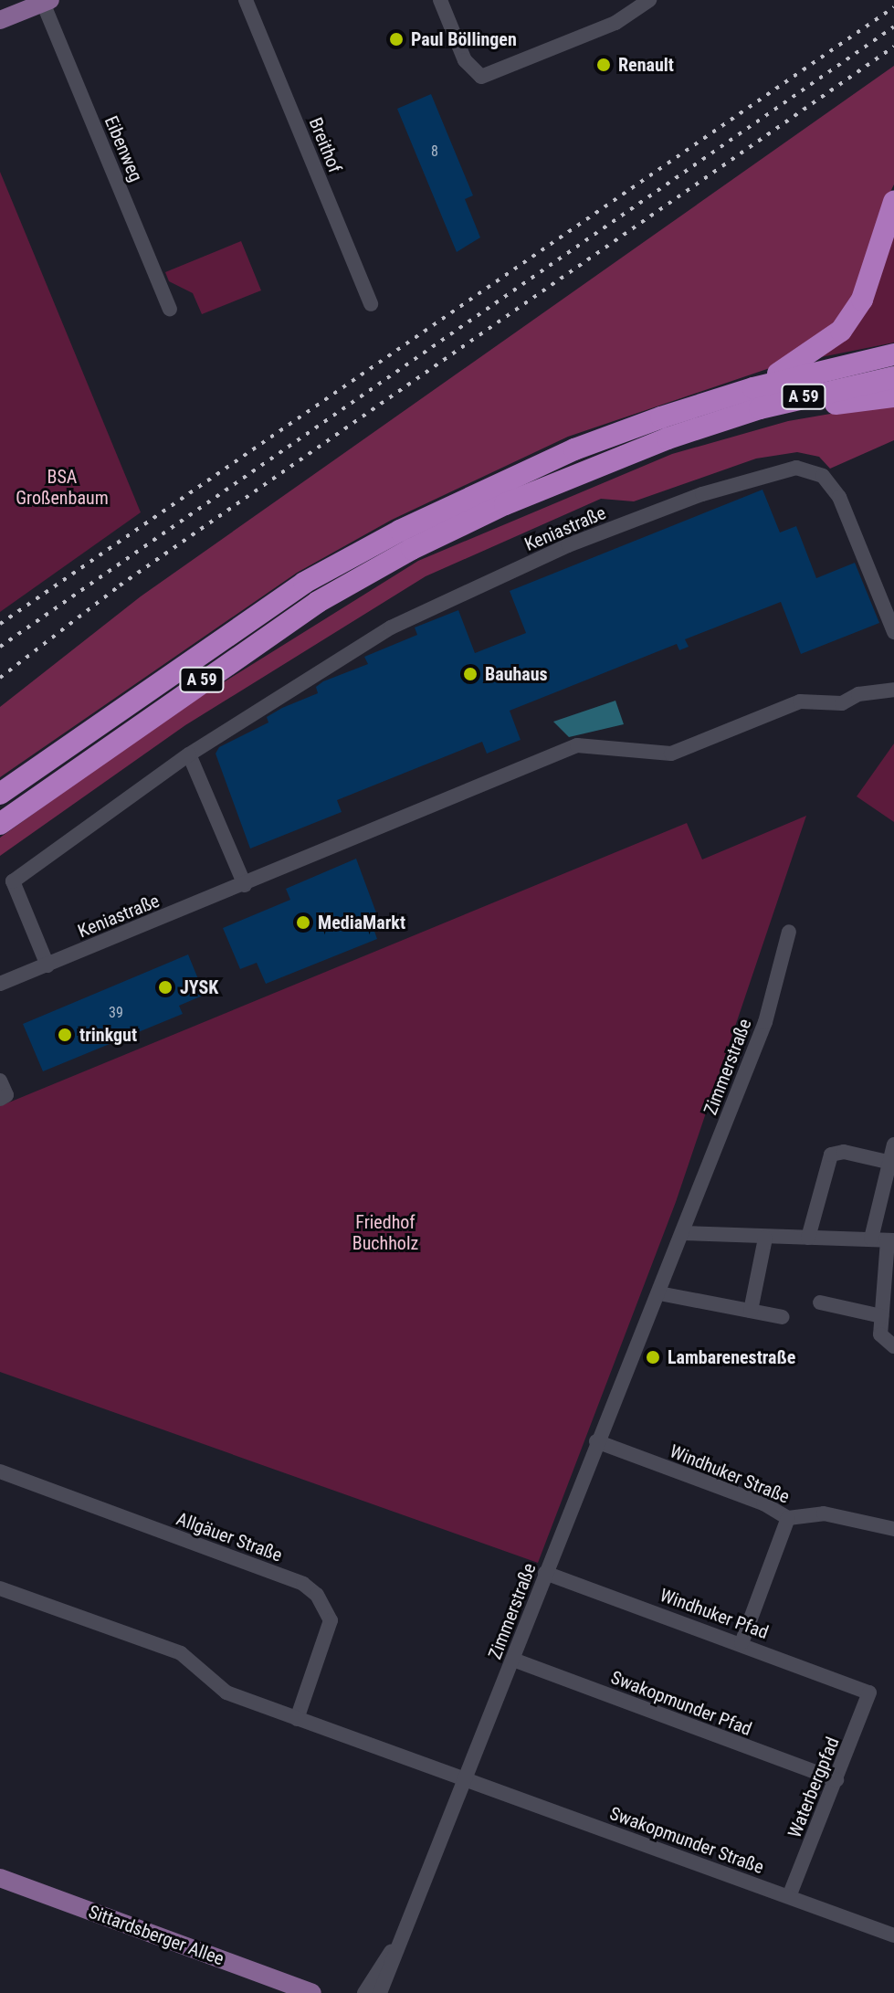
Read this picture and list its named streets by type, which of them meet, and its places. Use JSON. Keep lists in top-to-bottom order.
{
  "streets": {
    "highway": ["A 59"],
    "main road": ["Sittardsberger Allee"],
    "street": [
      "Breithof",
      "Eibenweg",
      "Keniastraße",
      "Zimmerstraße",
      "Windhuker Straße",
      "Allgäuer Straße",
      "Windhuker Pfad",
      "Swakopmunder Pfad",
      "Waterbergpfad",
      "Swakopmunder Straße"
    ]
  },
  "crossings": [
    ["Zimmerstraße", "Windhuker Straße"],
    ["Zimmerstraße", "Windhuker Pfad"],
    ["Zimmerstraße", "Swakopmunder Pfad"],
    ["Zimmerstraße", "Swakopmunder Straße"],
    ["Windhuker Pfad", "Waterbergpfad"],
    ["Swakopmunder Pfad", "Waterbergpfad"],
    ["Waterbergpfad", "Swakopmunder Straße"]
  ],
  "parks": ["BSA Großenbaum", "Friedhof Buchholz"],
  "places": [
    "Paul Böllingen",
    "Renault",
    "Bauhaus",
    "MediaMarkt",
    "JYSK",
    "trinkgut",
    "Lambarenestraße"
  ],
  "house_numbers": ["8", "39"]
}
